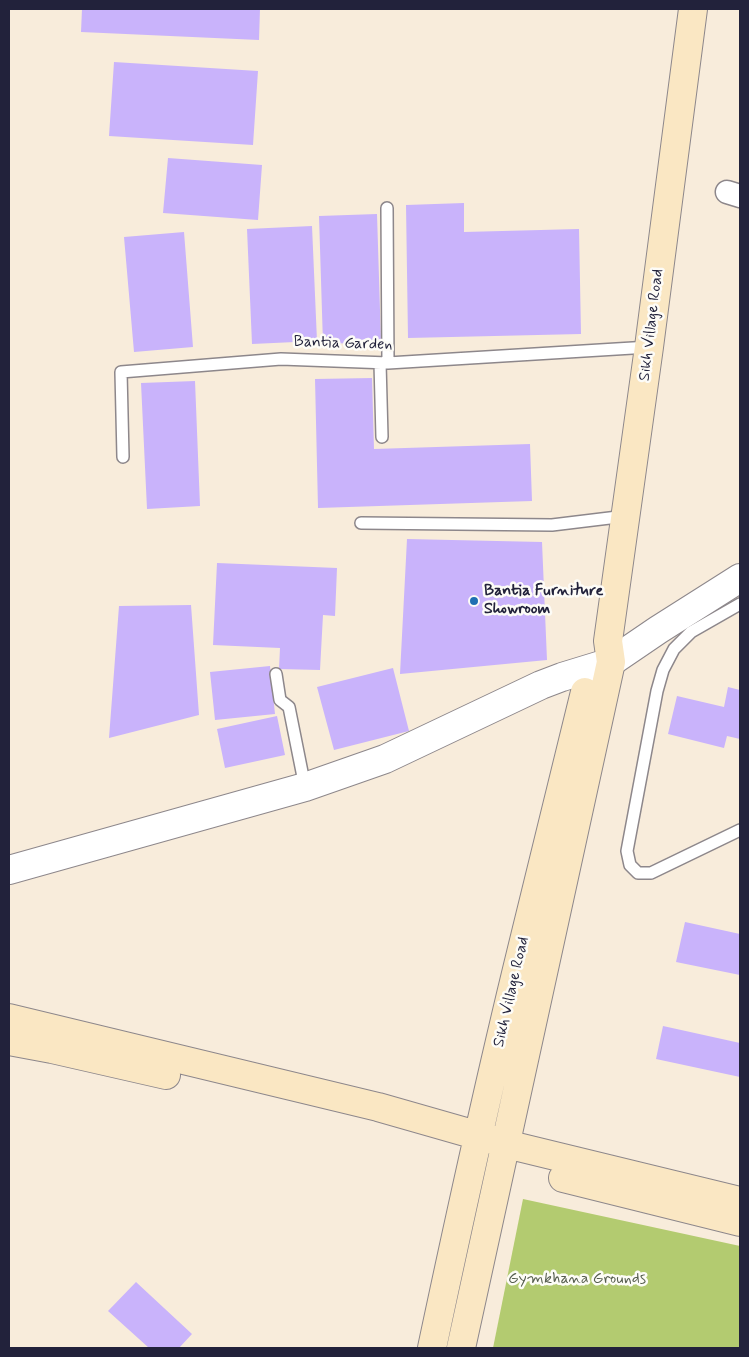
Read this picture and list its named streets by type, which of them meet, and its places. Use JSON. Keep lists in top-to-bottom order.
{
  "streets": {
    "main road": ["Sikh Village Road"],
    "lane": ["Bantia Garden"]
  },
  "crossings": [
    ["Sikh Village Road", "Bantia Garden"]
  ],
  "parks": ["Gymkhana Grounds"],
  "places": ["Bantia Furniture Showroom"]
}
